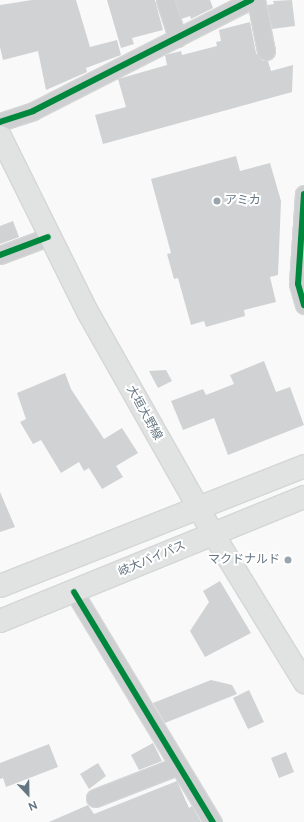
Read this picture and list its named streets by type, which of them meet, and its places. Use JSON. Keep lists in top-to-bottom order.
{
  "streets": {
    "highway": ["岐大バイパス"],
    "main road": ["大垣大野線"]
  },
  "crossings": [
    ["大垣大野線", "岐大バイパス"]
  ],
  "places": ["アミカ", "マクドナルド"],
  "north": "bottom"
}
